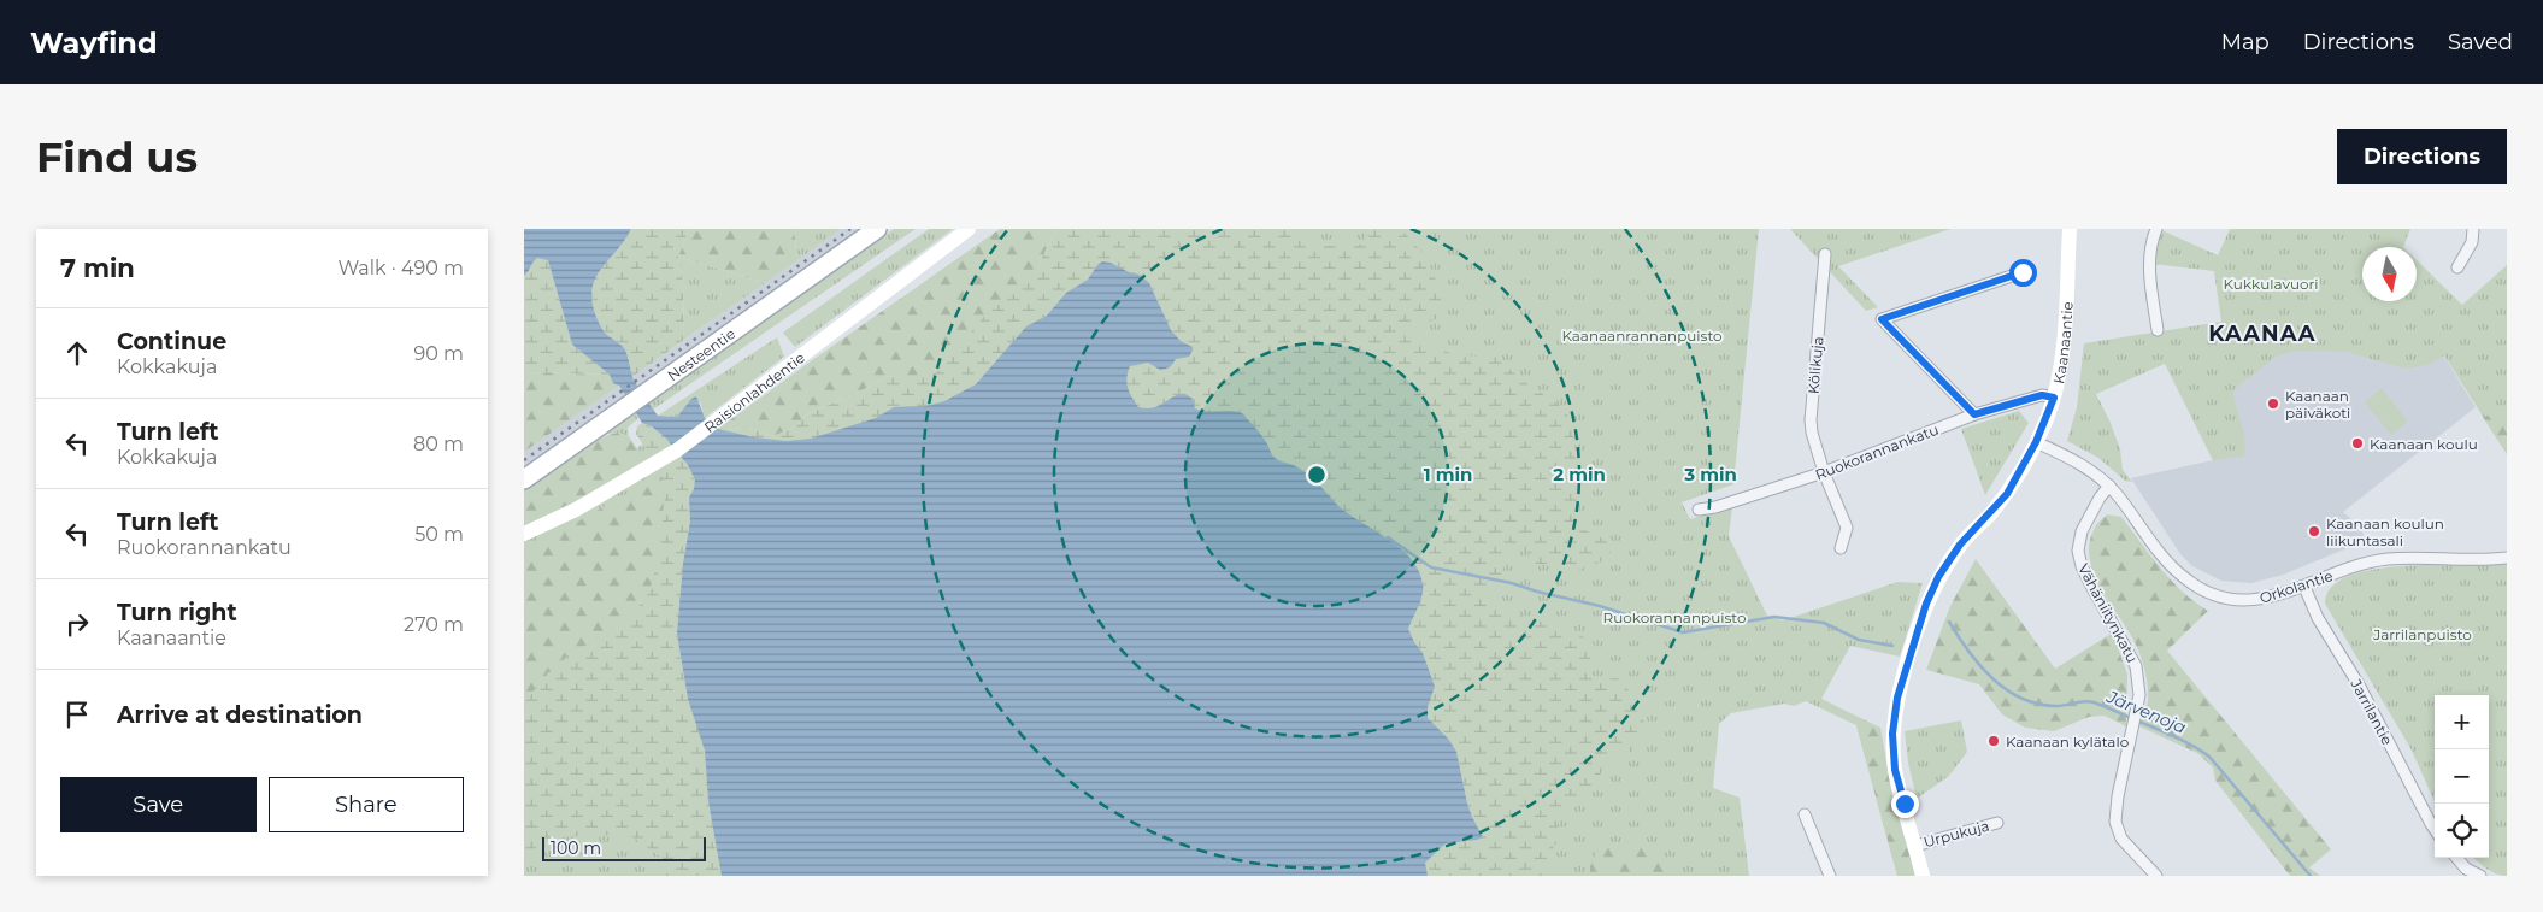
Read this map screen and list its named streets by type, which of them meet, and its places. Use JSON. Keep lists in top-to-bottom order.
{
  "streets": {
    "main road": ["Nesteentie"],
    "street": [
      "Kaanaantie",
      "Kölikuja",
      "Raisionlahdentie",
      "Ruokorannankatu",
      "Orkolantie",
      "Vähäniitynkatu",
      "Jarrilantie",
      "Urpukuja"
    ]
  },
  "crossings": [
    ["Kaanaantie", "Ruokorannankatu"],
    ["Kaanaantie", "Orkolantie"],
    ["Kaanaantie", "Urpukuja"],
    ["Kölikuja", "Ruokorannankatu"],
    ["Orkolantie", "Vähäniitynkatu"],
    ["Orkolantie", "Jarrilantie"]
  ],
  "districts": ["KAANAA"],
  "water": ["Järvenoja"],
  "parks": [
    "Kukkulavuori",
    "Kaanaanrannanpuisto",
    "Ruokorannanpuisto",
    "Jarrilanpuisto"
  ],
  "places": [
    "Kaanaan päiväkoti",
    "Kaanaan koulu",
    "Kaanaan koulun liikuntasali",
    "Kaanaan kylätalo"
  ],
  "scale_bar": "100 m",
  "north": "bottom",
  "page": {
    "header": "Wayfind",
    "nav": ["Map", "Directions", "Saved"],
    "buttons": [
      "Directions",
      ["Save", "Share"]
    ],
    "title": "Find us",
    "heading": ["7 min", "Walk · 490 m"],
    "list": [
      ["Continue", "Kokkakuja", "90 m"],
      ["Turn left", "Kokkakuja", "80 m"],
      ["Turn left", "Ruokorannankatu", "50 m"],
      ["Turn right", "Kaanaantie", "270 m"],
      "Arrive at destination"
    ],
    "map_buttons": ["+", "−"],
    "scale": "100 m"
  },
  "rings": ["1 min", "2 min", "3 min"]
}
